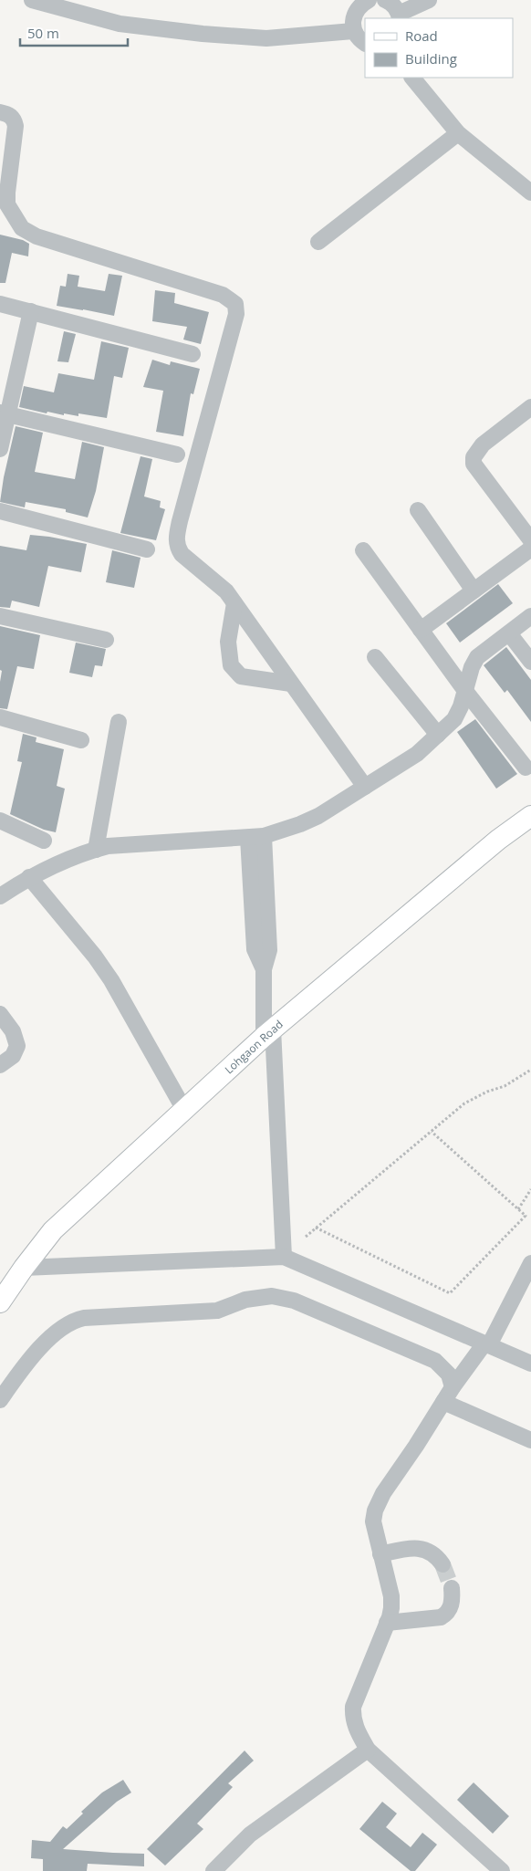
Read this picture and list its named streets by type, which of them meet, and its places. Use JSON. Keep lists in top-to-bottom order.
{
  "streets": {
    "main road": ["Lohgaon Road"]
  },
  "legend": ["Road", "Building"],
  "scale_bar": "50 m"
}
